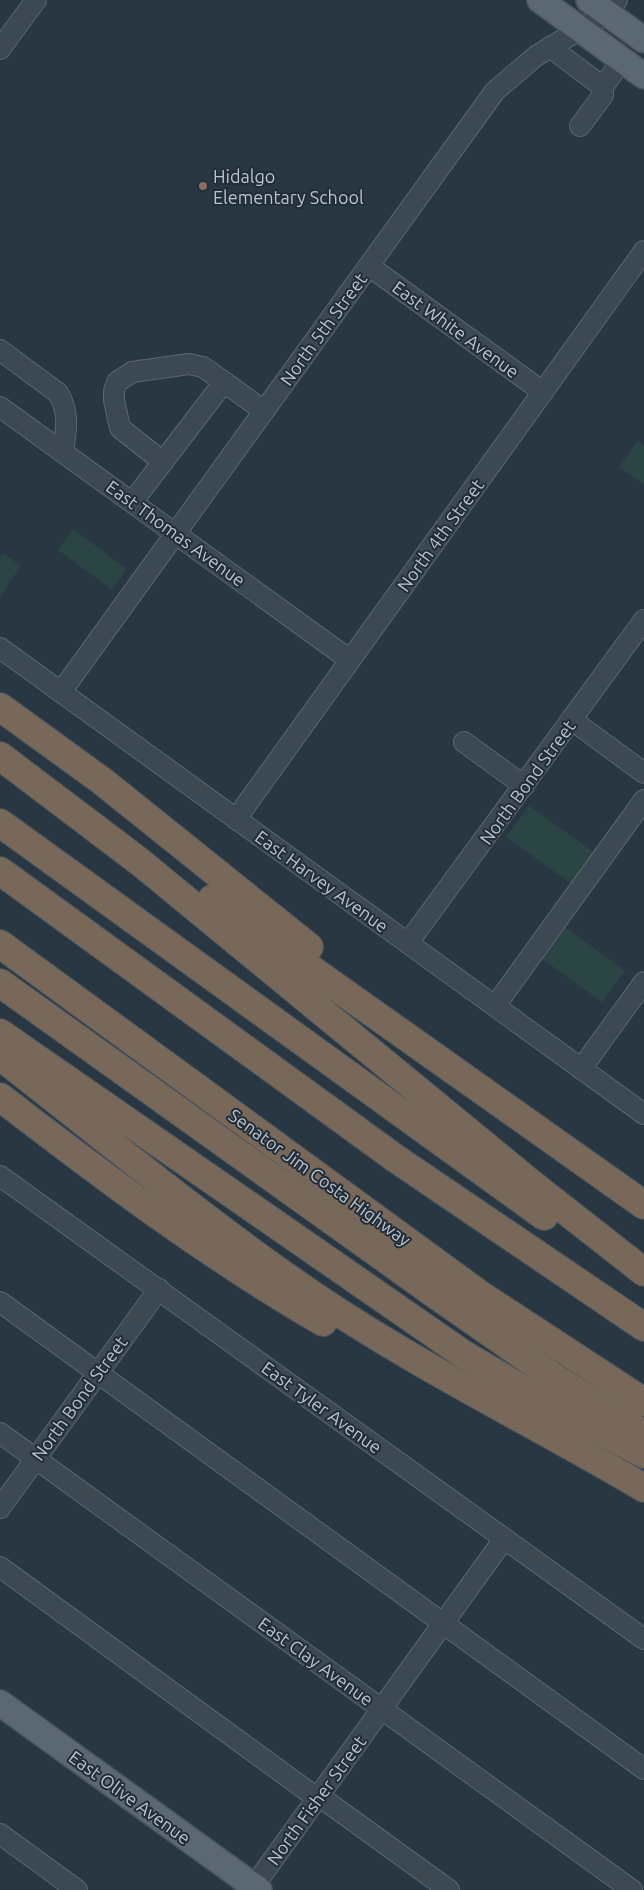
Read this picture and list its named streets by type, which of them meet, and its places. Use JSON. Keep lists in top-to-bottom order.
{
  "streets": {
    "highway": ["Senator Jim Costa Highway"],
    "main road": ["East Olive Avenue"],
    "street": [
      "North 5th Street",
      "East White Avenue",
      "East Thomas Avenue",
      "North 4th Street",
      "North Bond Street",
      "East Harvey Avenue",
      "East Tyler Avenue",
      "East Clay Avenue",
      "North Fisher Street"
    ]
  },
  "crossings": [
    ["North 5th Street", "East White Avenue"],
    ["North 5th Street", "East Thomas Avenue"],
    ["North 5th Street", "East Harvey Avenue"],
    ["East White Avenue", "North 4th Street"],
    ["East Thomas Avenue", "North 4th Street"],
    ["North 4th Street", "East Harvey Avenue"],
    ["North Bond Street", "East Harvey Avenue"],
    ["North Bond Street", "East Tyler Avenue"],
    ["North Bond Street", "East Clay Avenue"],
    ["East Tyler Avenue", "North Fisher Street"],
    ["East Clay Avenue", "North Fisher Street"],
    ["East Olive Avenue", "North Fisher Street"]
  ],
  "places": ["Hidalgo Elementary School"]
}
